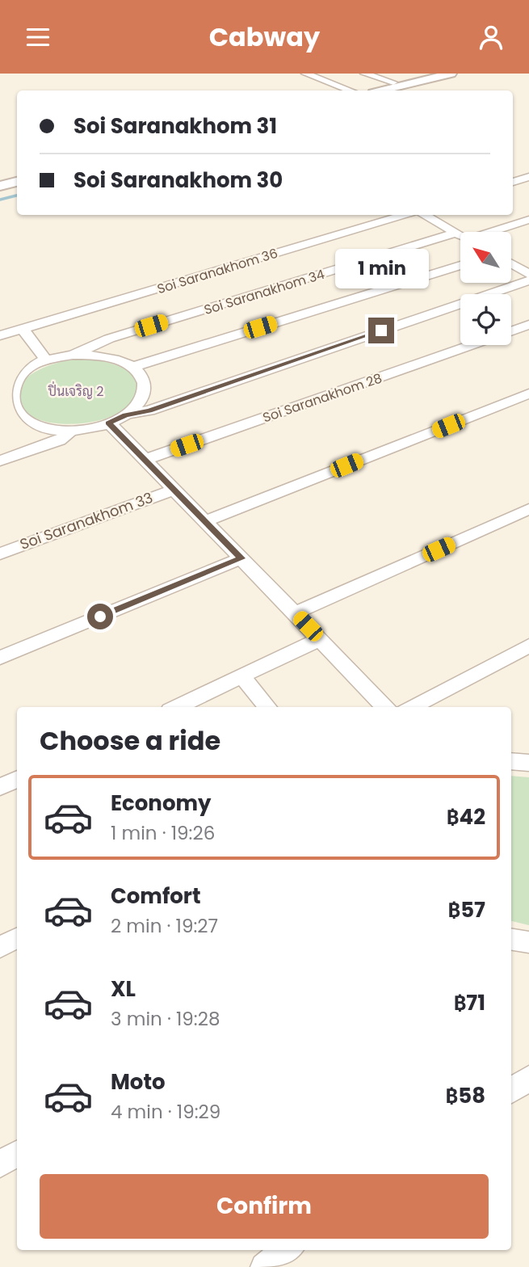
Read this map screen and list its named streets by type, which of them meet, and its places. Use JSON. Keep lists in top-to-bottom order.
{
  "streets": {
    "street": [
      "Soi Saranakhom 36",
      "Soi Saranakhom 34",
      "Soi Saranakhom 28",
      "Soi Saranakhom 33"
    ]
  },
  "districts": ["ปิ่นเจริญ 2"],
  "north": "top left",
  "page": {
    "header": "Cabway",
    "banner": ["Soi Saranakhom 31", "Soi Saranakhom 30"],
    "bubble": "1 min",
    "heading": "Choose a ride",
    "list": [
      {
        "name": "Economy",
        "note": "1 min · 19:26",
        "value": "฿42"
      },
      {
        "name": "Comfort",
        "note": "2 min · 19:27",
        "value": "฿57"
      },
      {
        "name": "XL",
        "note": "3 min · 19:28",
        "value": "฿71"
      },
      {
        "name": "Moto",
        "note": "4 min · 19:29",
        "value": "฿58"
      }
    ],
    "buttons": "Confirm"
  }
}
